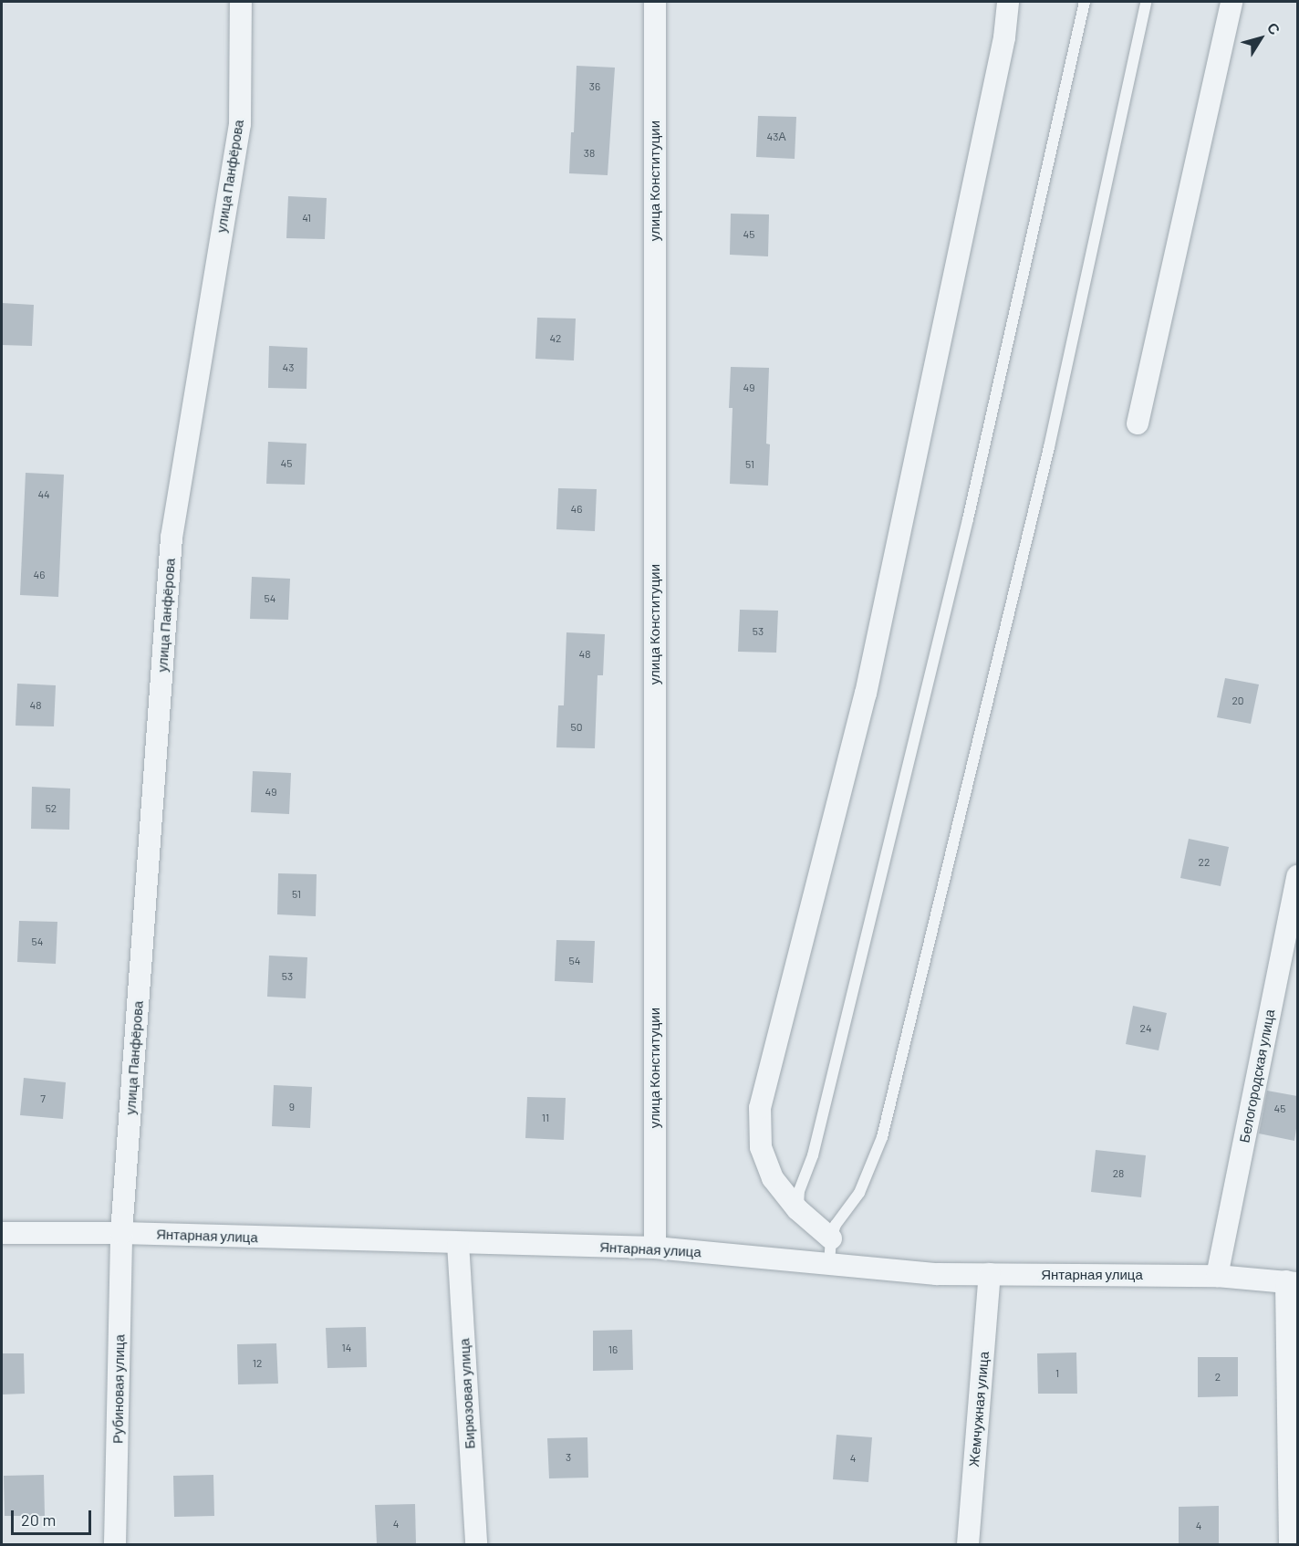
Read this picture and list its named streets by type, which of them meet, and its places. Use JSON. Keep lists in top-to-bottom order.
{
  "streets": {
    "street": [
      "улица Панфёрова",
      "улица Конституции",
      "Белогородская улица",
      "Янтарная улица",
      "Рубиновая улица",
      "Бирюзовая улица",
      "Жемчужная улица"
    ]
  },
  "crossings": [
    ["улица Панфёрова", "Янтарная улица"],
    ["улица Панфёрова", "Рубиновая улица"],
    ["улица Конституции", "Янтарная улица"],
    ["Белогородская улица", "Янтарная улица"],
    ["Янтарная улица", "Рубиновая улица"],
    ["Янтарная улица", "Бирюзовая улица"],
    ["Янтарная улица", "Жемчужная улица"]
  ],
  "house_numbers": [
    "36",
    "43А",
    "38",
    "41",
    "45",
    "42",
    "43",
    "49",
    "45",
    "51",
    "44",
    "46",
    "46",
    "54",
    "53",
    "48",
    "20",
    "48",
    "50",
    "49",
    "52",
    "22",
    "51",
    "54",
    "54",
    "53",
    "24",
    "7",
    "9",
    "45",
    "11",
    "28",
    "14",
    "16",
    "12",
    "1",
    "2",
    "3",
    "4",
    "4",
    "4"
  ],
  "scale_bar": "20 m",
  "north": "top right"
}
